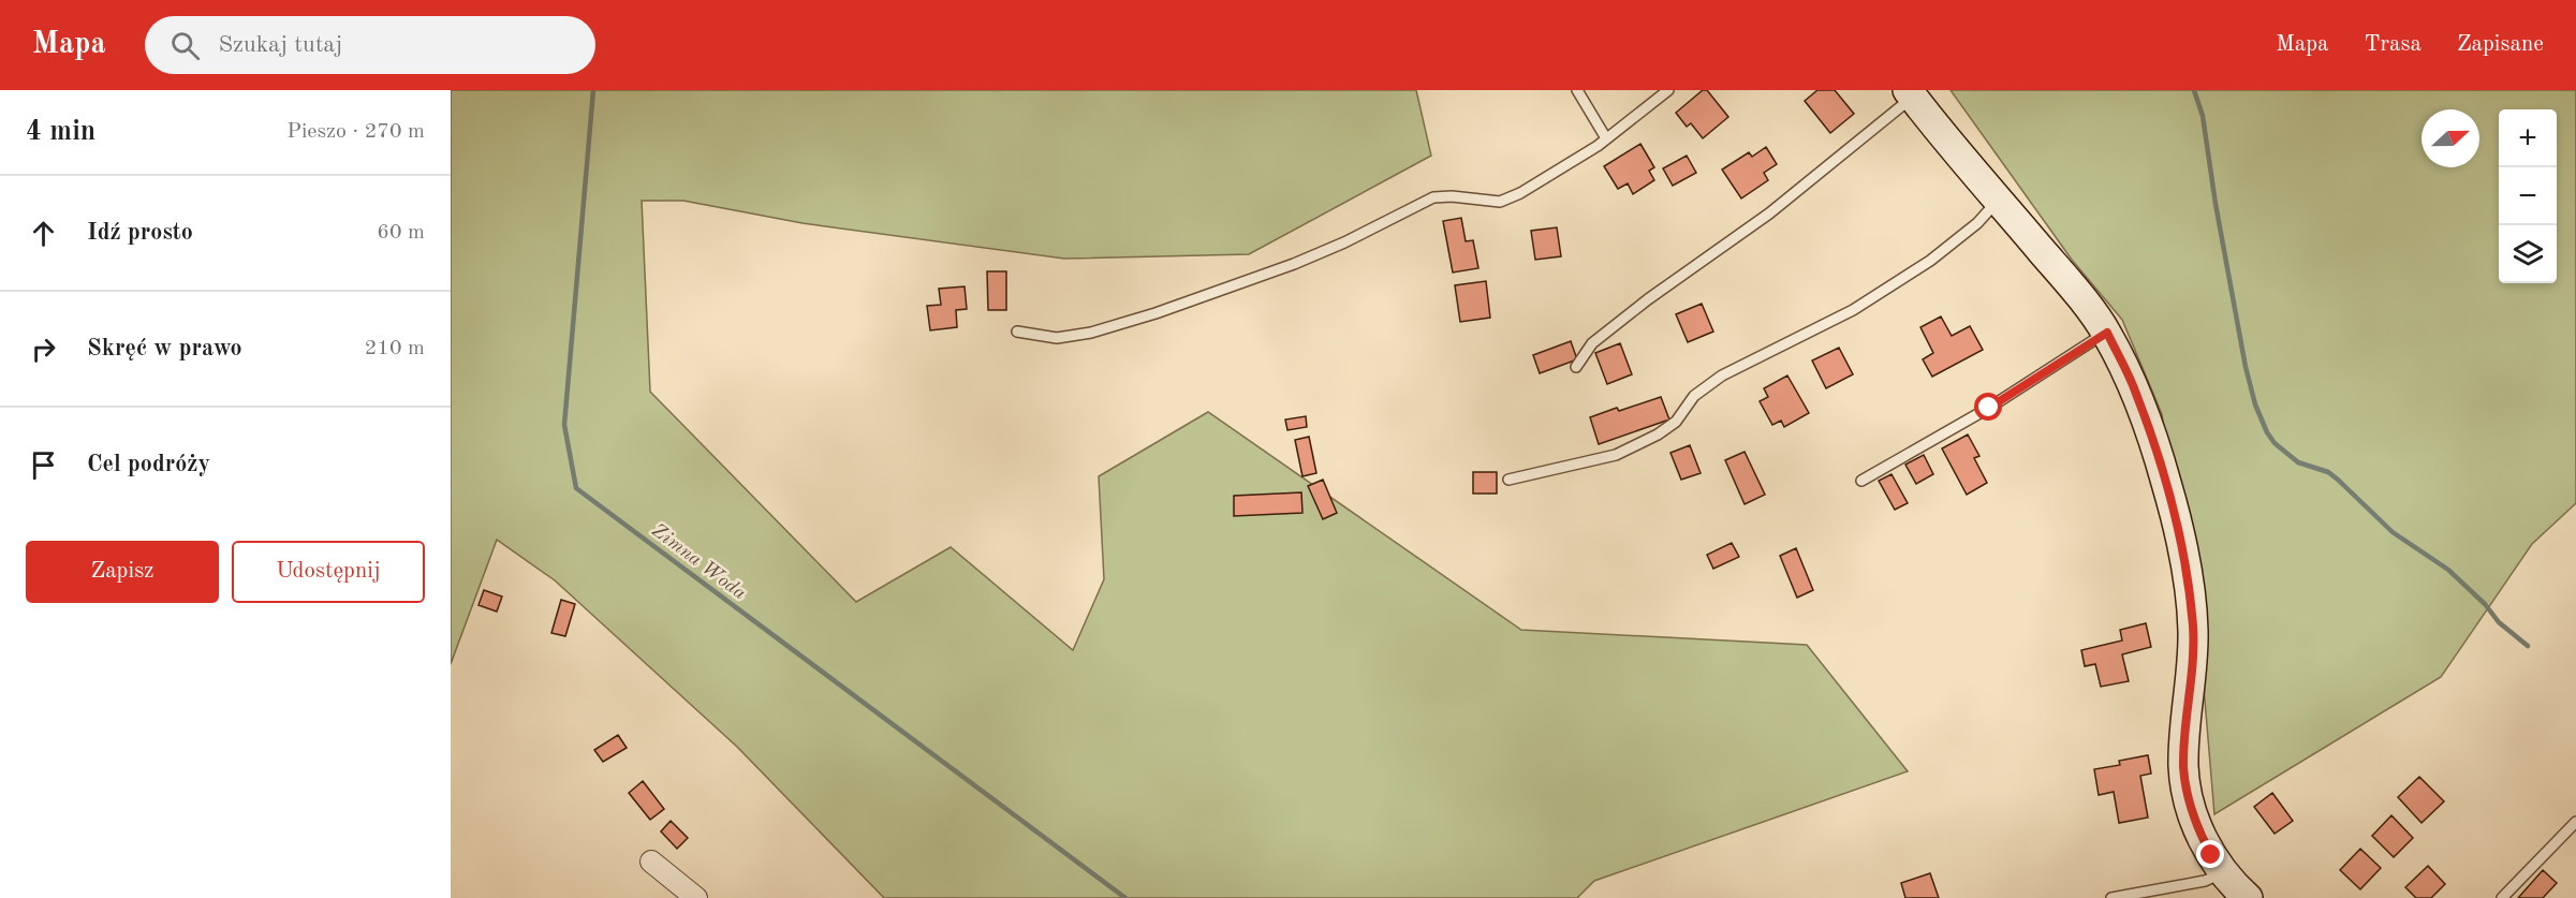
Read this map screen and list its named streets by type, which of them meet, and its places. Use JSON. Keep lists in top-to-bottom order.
{
  "water": ["Zimna Woda"],
  "north": "right",
  "page": {
    "header": "Mapa",
    "search": "Szukaj tutaj",
    "nav": ["Mapa", "Trasa", "Zapisane"],
    "heading": ["4 min", "Pieszo · 270 m"],
    "map_buttons": ["+", "−"],
    "list": [
      ["Idź prosto", "60 m"],
      ["Skręć w prawo", "210 m"],
      "Cel podróży"
    ],
    "buttons": ["Zapisz", "Udostępnij"]
  }
}
